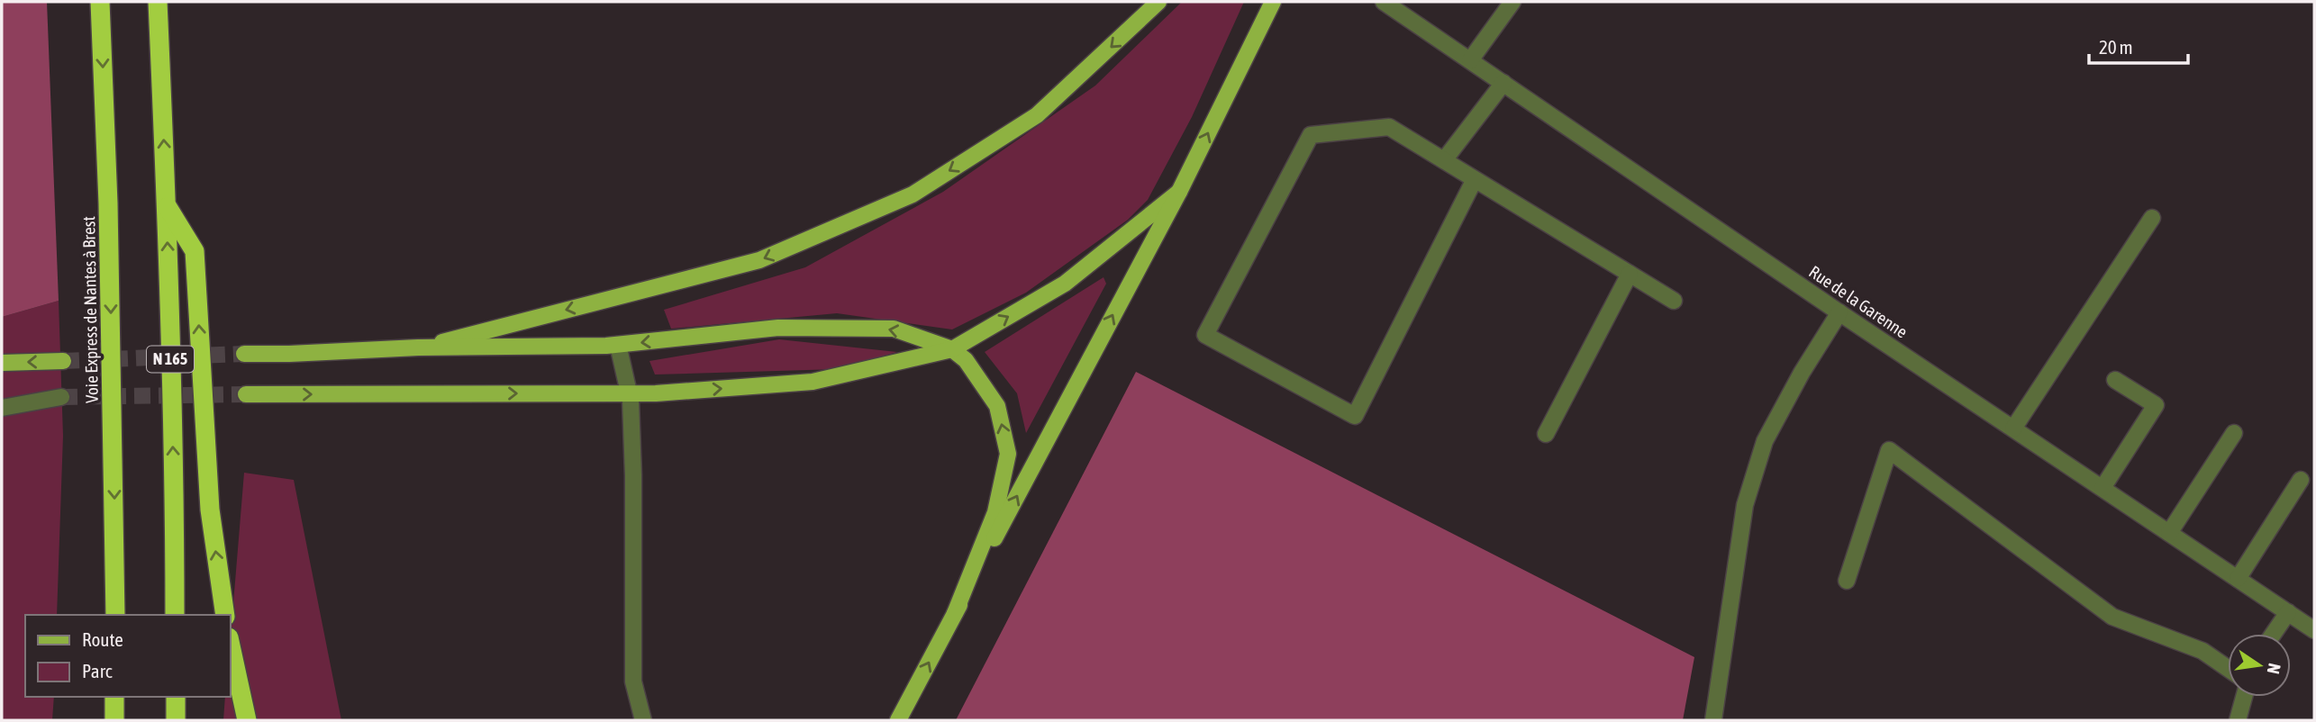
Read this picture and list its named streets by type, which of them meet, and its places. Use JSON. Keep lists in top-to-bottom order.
{
  "streets": {
    "highway": ["Voie Express de Nantes à Brest", "N 165"],
    "street": ["Rue de la Garenne"]
  },
  "legend": ["Route", "Parc"],
  "scale_bar": "20 m",
  "north": "right"
}
